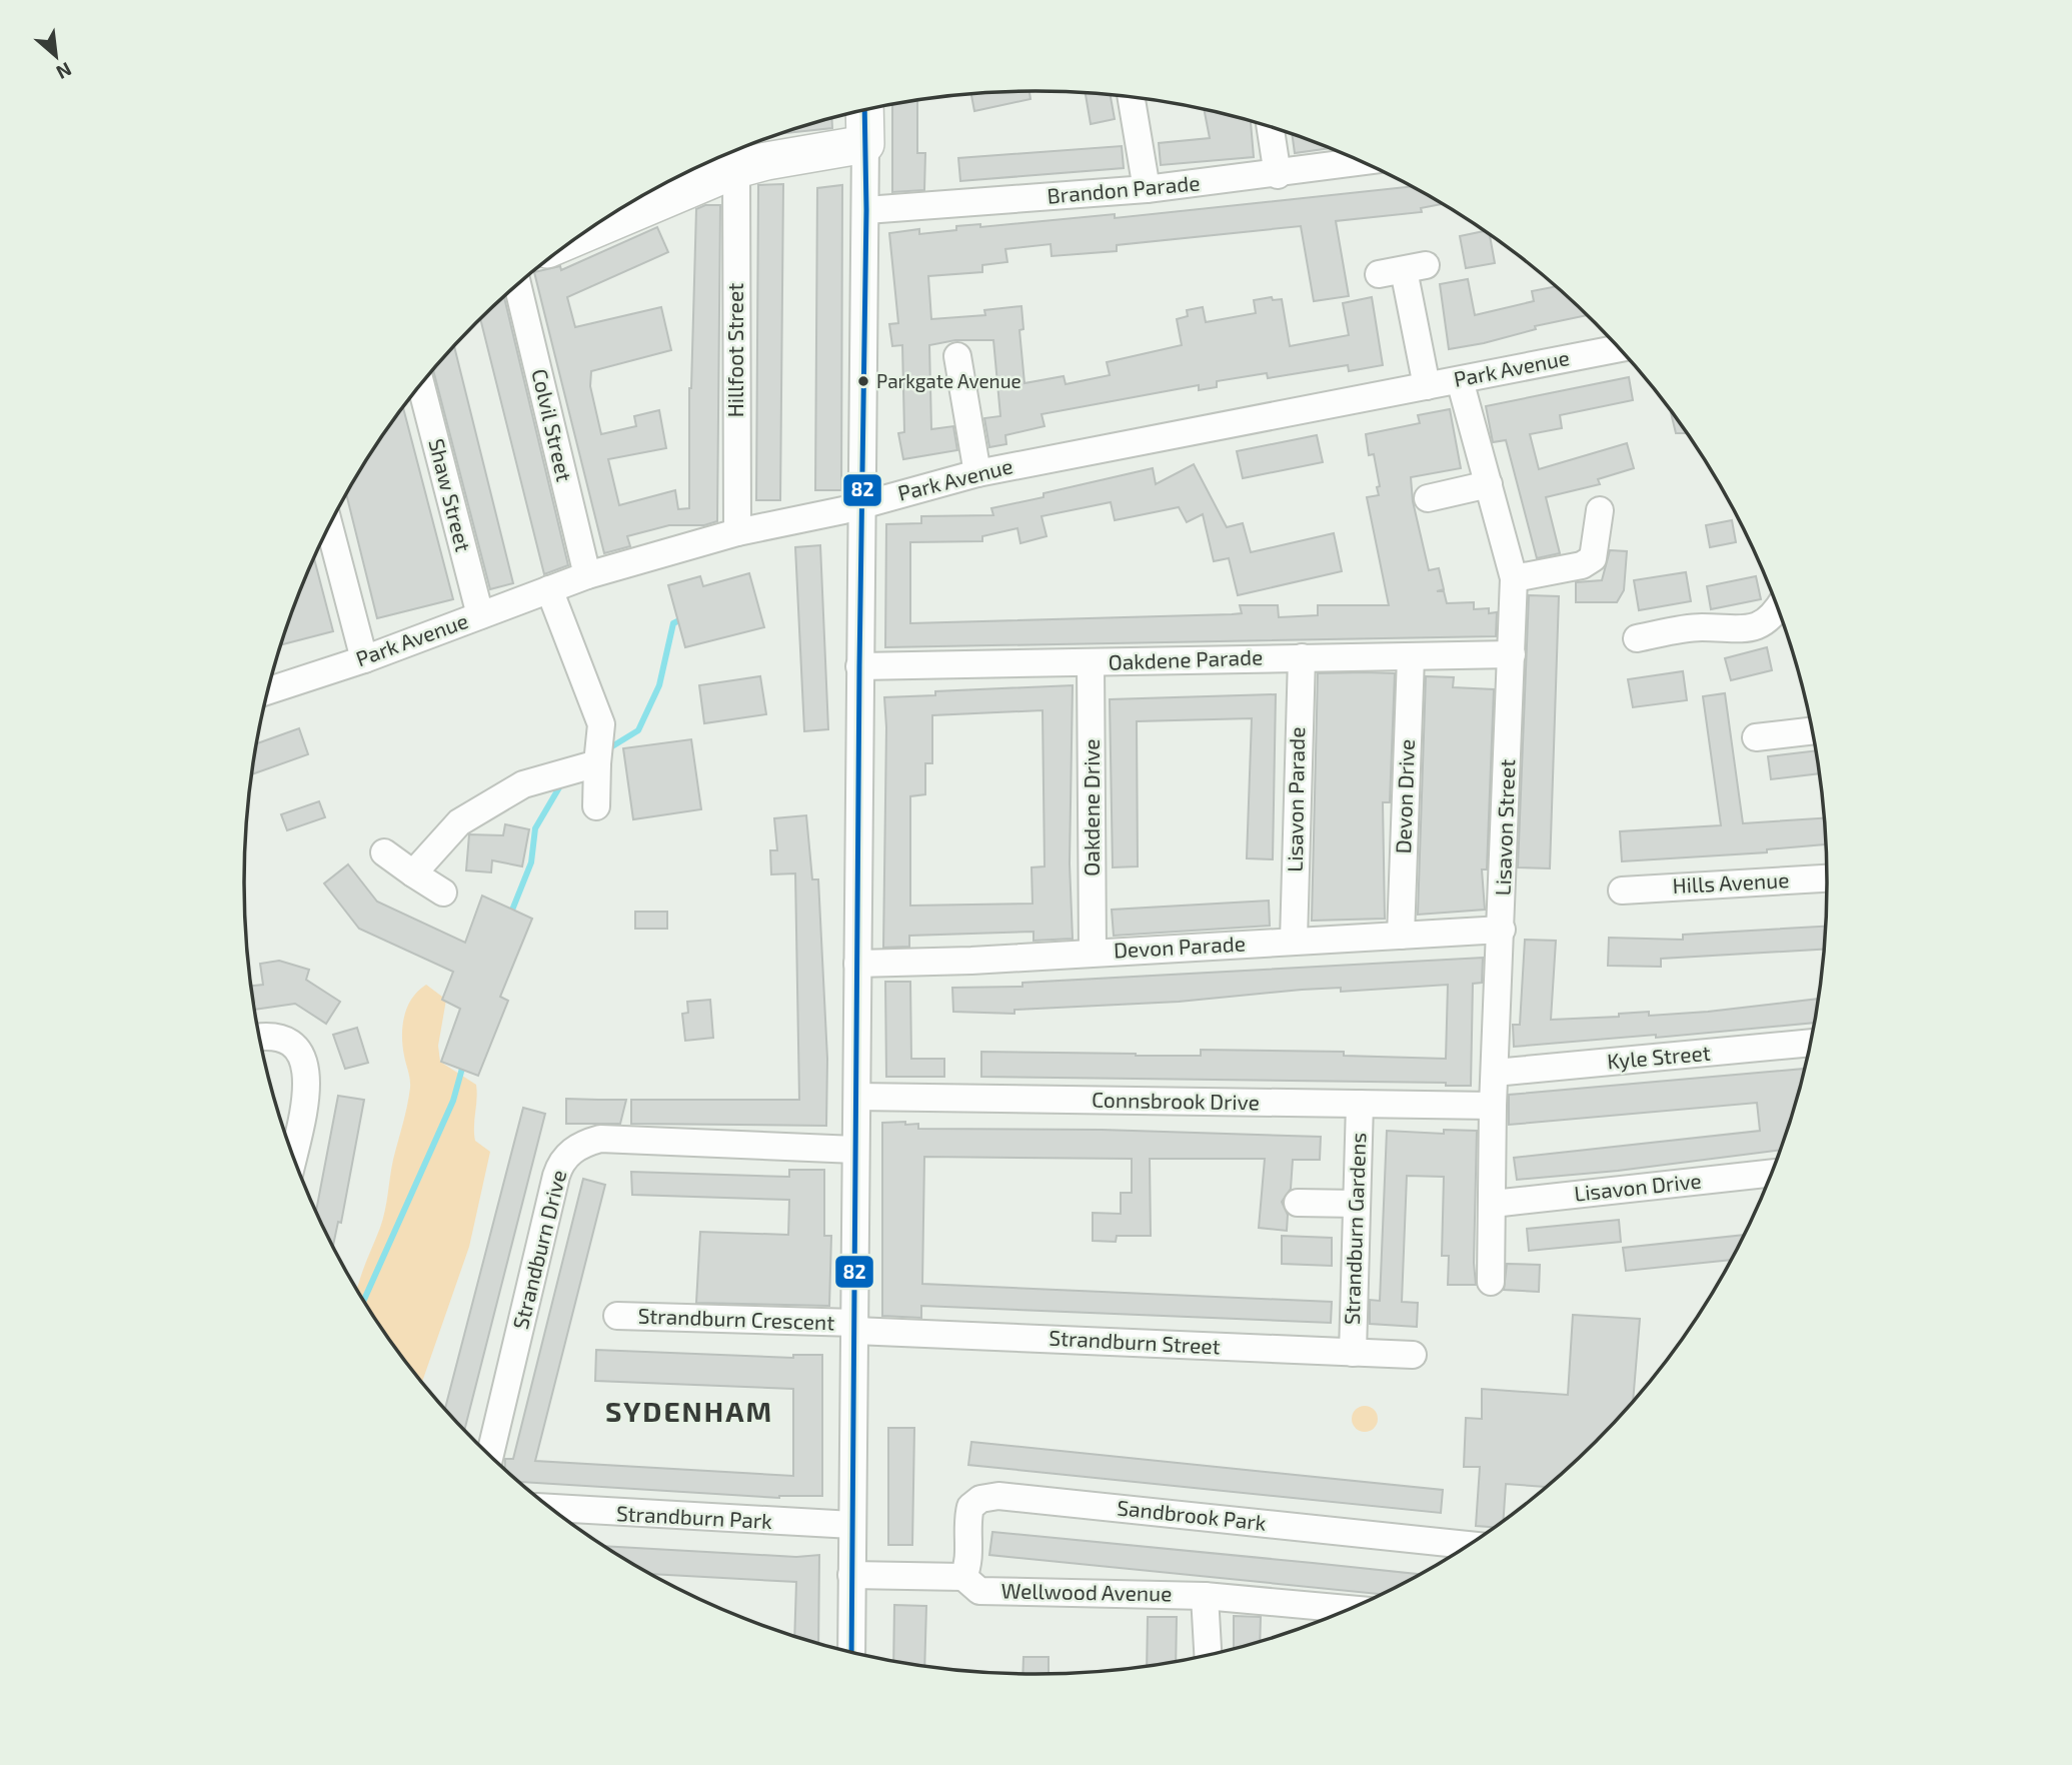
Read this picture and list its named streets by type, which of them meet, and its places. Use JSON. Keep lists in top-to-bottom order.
{
  "streets": {
    "street": [
      "Brandon Parade",
      "Hillfoot Street",
      "Park Avenue",
      "Colvil Street",
      "Shaw Street",
      "Oakdene Parade",
      "Devon Drive",
      "Lisavon Parade",
      "Oakdene Drive",
      "Lisavon Street",
      "Hills Avenue",
      "Devon Parade",
      "Kyle Street",
      "Connsbrook Drive",
      "Lisavon Drive",
      "Strandburn Gardens",
      "Strandburn Drive",
      "Strandburn Crescent",
      "Strandburn Street",
      "Sandbrook Park",
      "Strandburn Park",
      "Wellwood Avenue"
    ]
  },
  "crossings": [
    ["Hillfoot Street", "Park Avenue"],
    ["Park Avenue", "Colvil Street"],
    ["Park Avenue", "Shaw Street"],
    ["Park Avenue", "Lisavon Street"],
    ["Oakdene Parade", "Devon Drive"],
    ["Oakdene Parade", "Lisavon Parade"],
    ["Oakdene Parade", "Oakdene Drive"],
    ["Oakdene Parade", "Lisavon Street"],
    ["Devon Drive", "Devon Parade"],
    ["Lisavon Parade", "Devon Parade"],
    ["Oakdene Drive", "Devon Parade"],
    ["Lisavon Street", "Devon Parade"],
    ["Lisavon Street", "Kyle Street"],
    ["Lisavon Street", "Connsbrook Drive"],
    ["Lisavon Street", "Lisavon Drive"],
    ["Connsbrook Drive", "Strandburn Gardens"],
    ["Strandburn Gardens", "Strandburn Street"],
    ["Strandburn Crescent", "Strandburn Street"],
    ["Sandbrook Park", "Wellwood Avenue"]
  ],
  "districts": ["SYDENHAM"],
  "places": ["Parkgate Avenue"],
  "lines": ["transit line 82"],
  "north": "bottom right"
}
